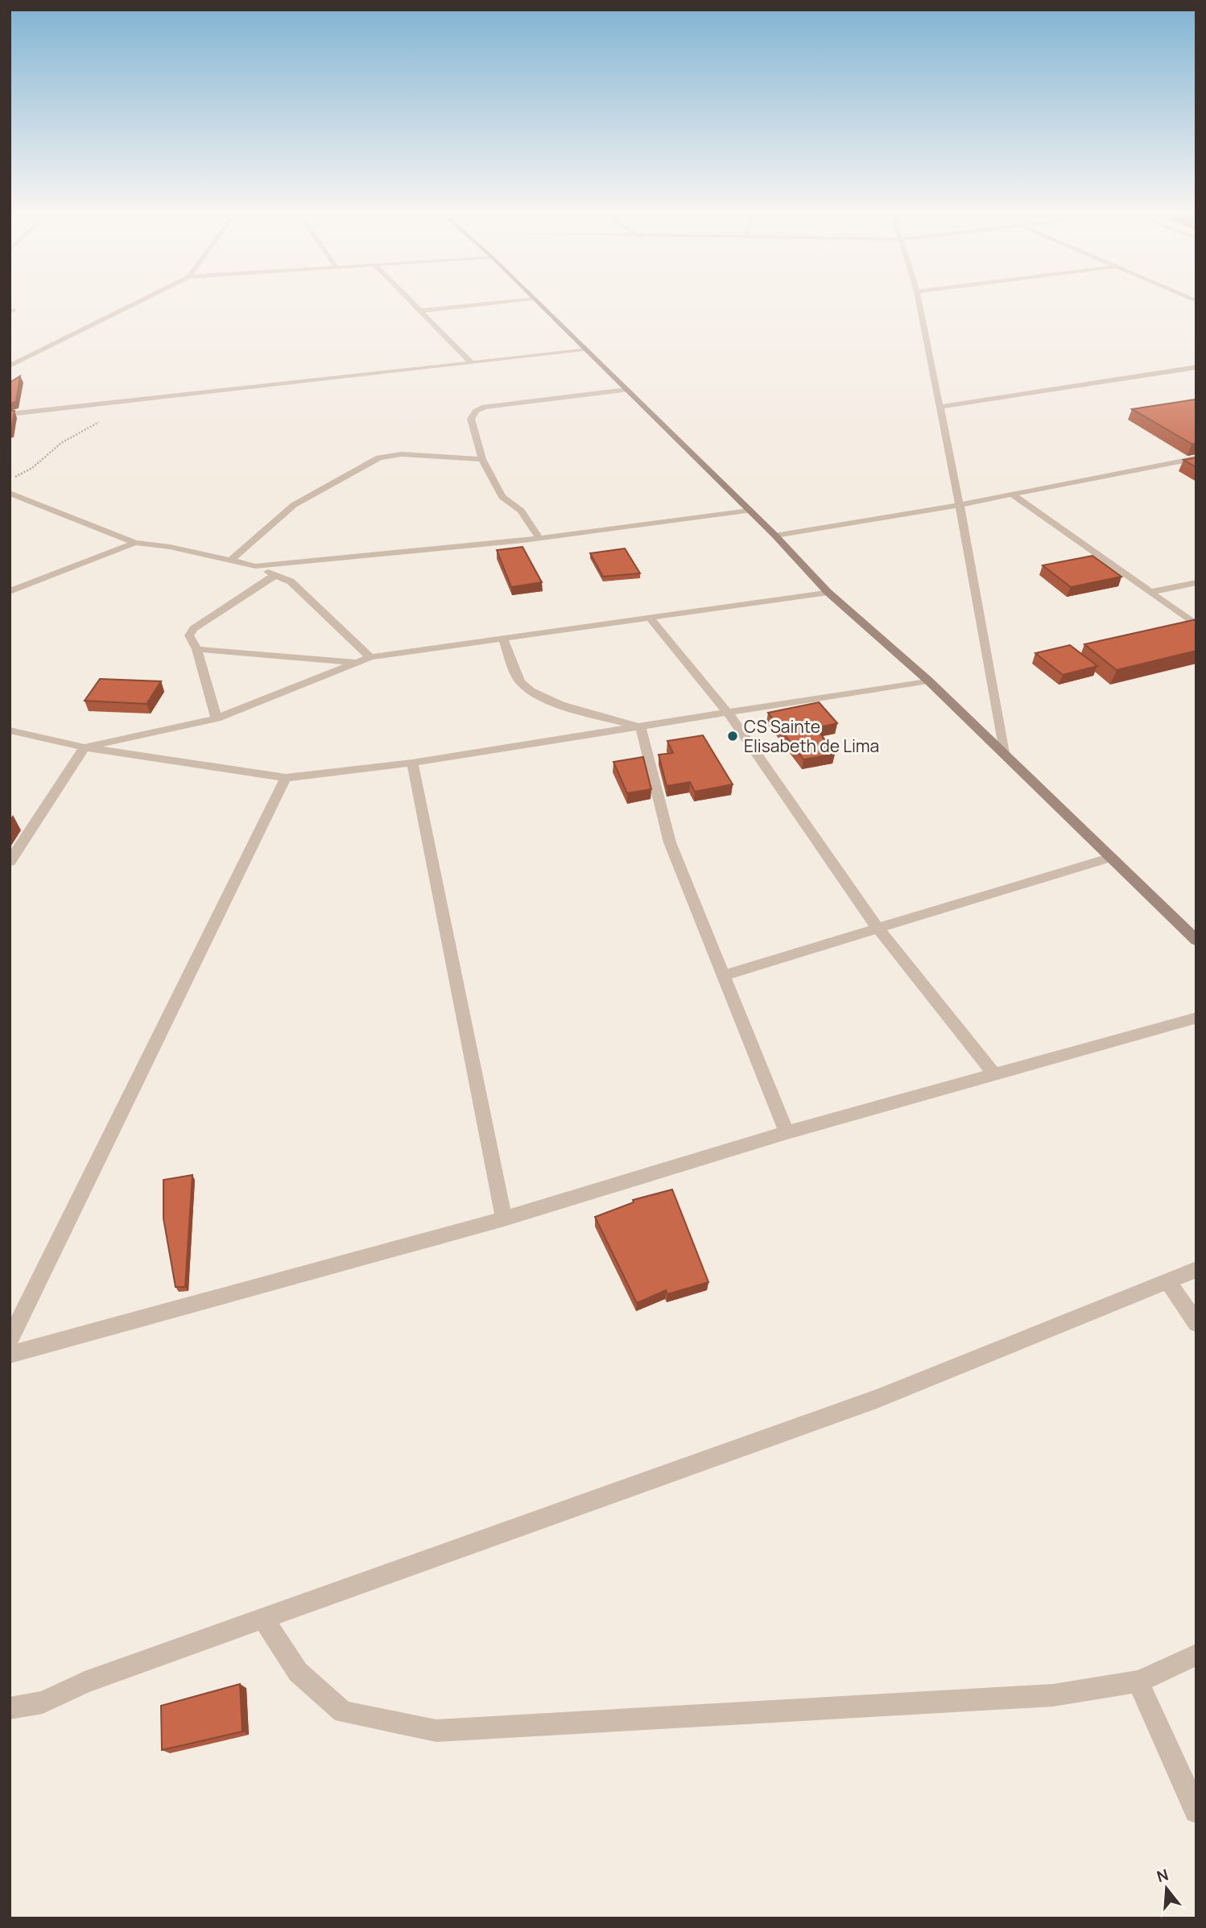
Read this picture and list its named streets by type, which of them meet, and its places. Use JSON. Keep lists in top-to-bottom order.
{
  "places": ["CS Sainte Elisabeth de Lima"],
  "north": "top"
}
